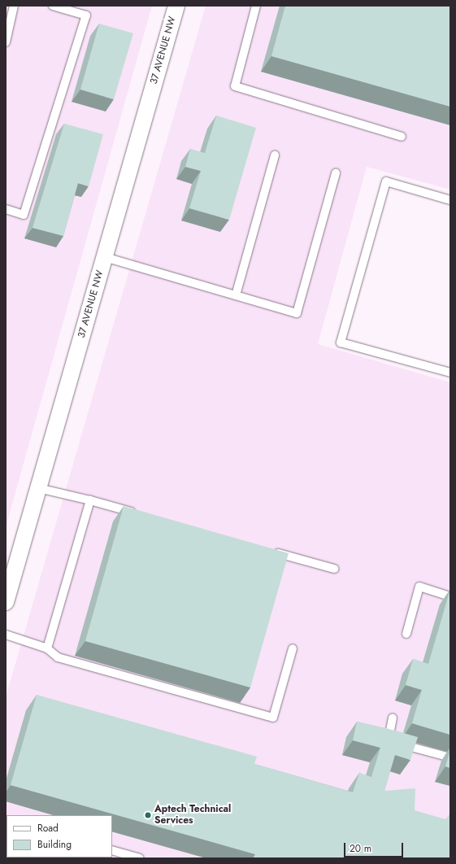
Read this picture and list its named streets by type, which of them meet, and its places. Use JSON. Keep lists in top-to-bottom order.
{
  "streets": {
    "street": ["37 AVENUE NW"]
  },
  "places": ["Aptech Technical Services"],
  "legend": ["Road", "Building"],
  "scale_bar": "20 m"
}
